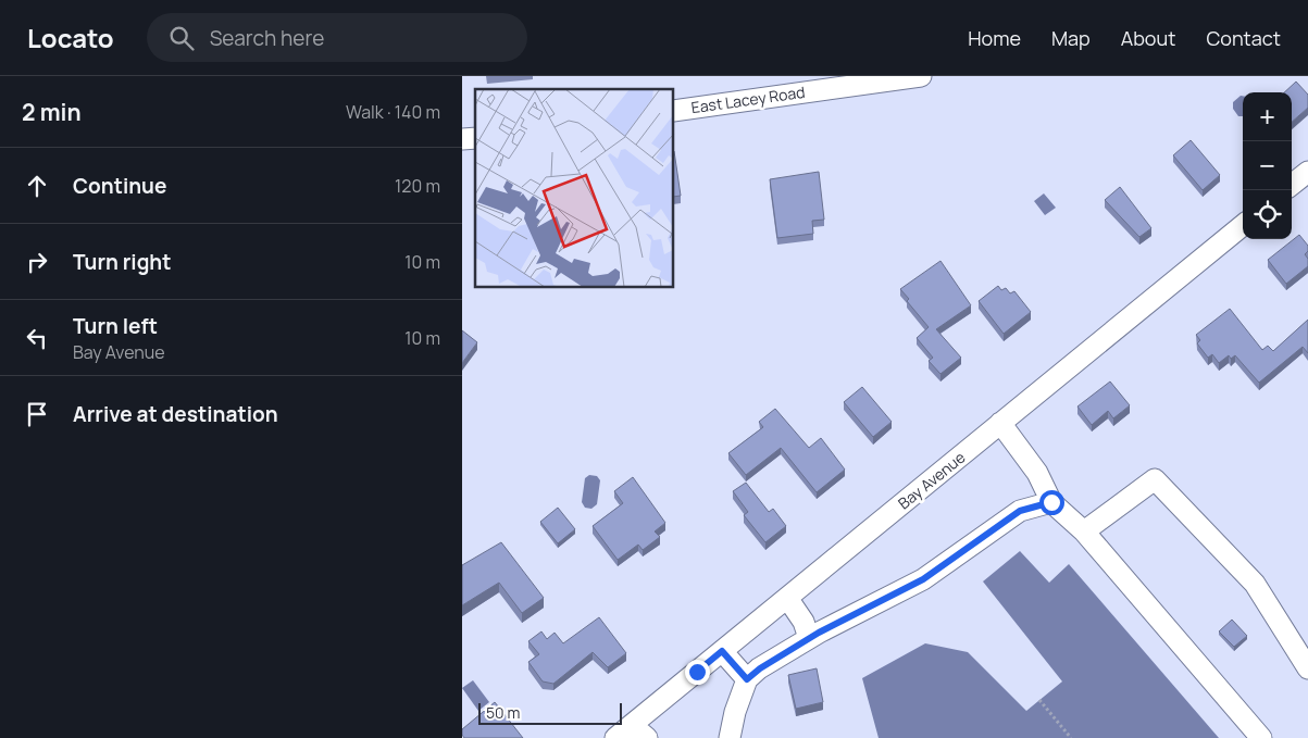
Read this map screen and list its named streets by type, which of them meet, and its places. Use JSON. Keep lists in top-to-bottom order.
{
  "streets": {
    "street": ["East Lacey Road", "Bay Avenue"]
  },
  "scale_bar": "50 m",
  "page": {
    "header": "Locato",
    "search": "Search here",
    "nav": [
      "Home",
      "Map",
      "About",
      "Contact"
    ],
    "heading": ["2 min", "Walk · 140 m"],
    "map_buttons": ["+", "−"],
    "list": [
      ["Continue", "120 m"],
      ["Turn right", "10 m"],
      ["Turn left", "Bay Avenue", "10 m"],
      "Arrive at destination"
    ],
    "scale": "50 m"
  }
}
